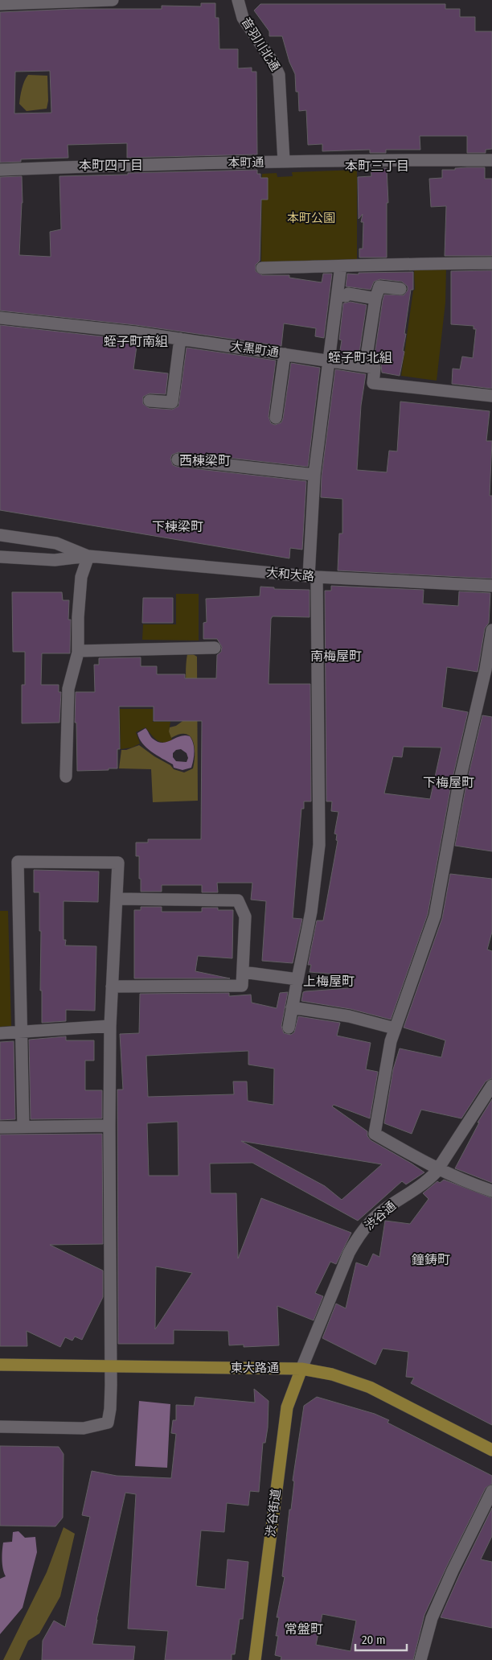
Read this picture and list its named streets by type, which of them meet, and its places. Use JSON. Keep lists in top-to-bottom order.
{
  "streets": {
    "main road": ["東大路通", "渋谷街道"],
    "street": [
      "音羽川北通",
      "本町通",
      "大黒町通",
      "大和大路",
      "渋谷通"
    ]
  },
  "crossings": [
    ["音羽川北通", "本町通"],
    ["渋谷通", "東大路通"],
    ["渋谷通", "渋谷街道"],
    ["東大路通", "渋谷街道"]
  ],
  "districts": [
    "本町四丁目",
    "本町三丁目",
    "蛭子町南組",
    "蛭子町北組",
    "西棟梁町",
    "下棟梁町",
    "南梅屋町",
    "下梅屋町",
    "上梅屋町",
    "鐘鋳町",
    "常盤町"
  ],
  "parks": ["本町公園"],
  "scale_bar": "20 m"
}
